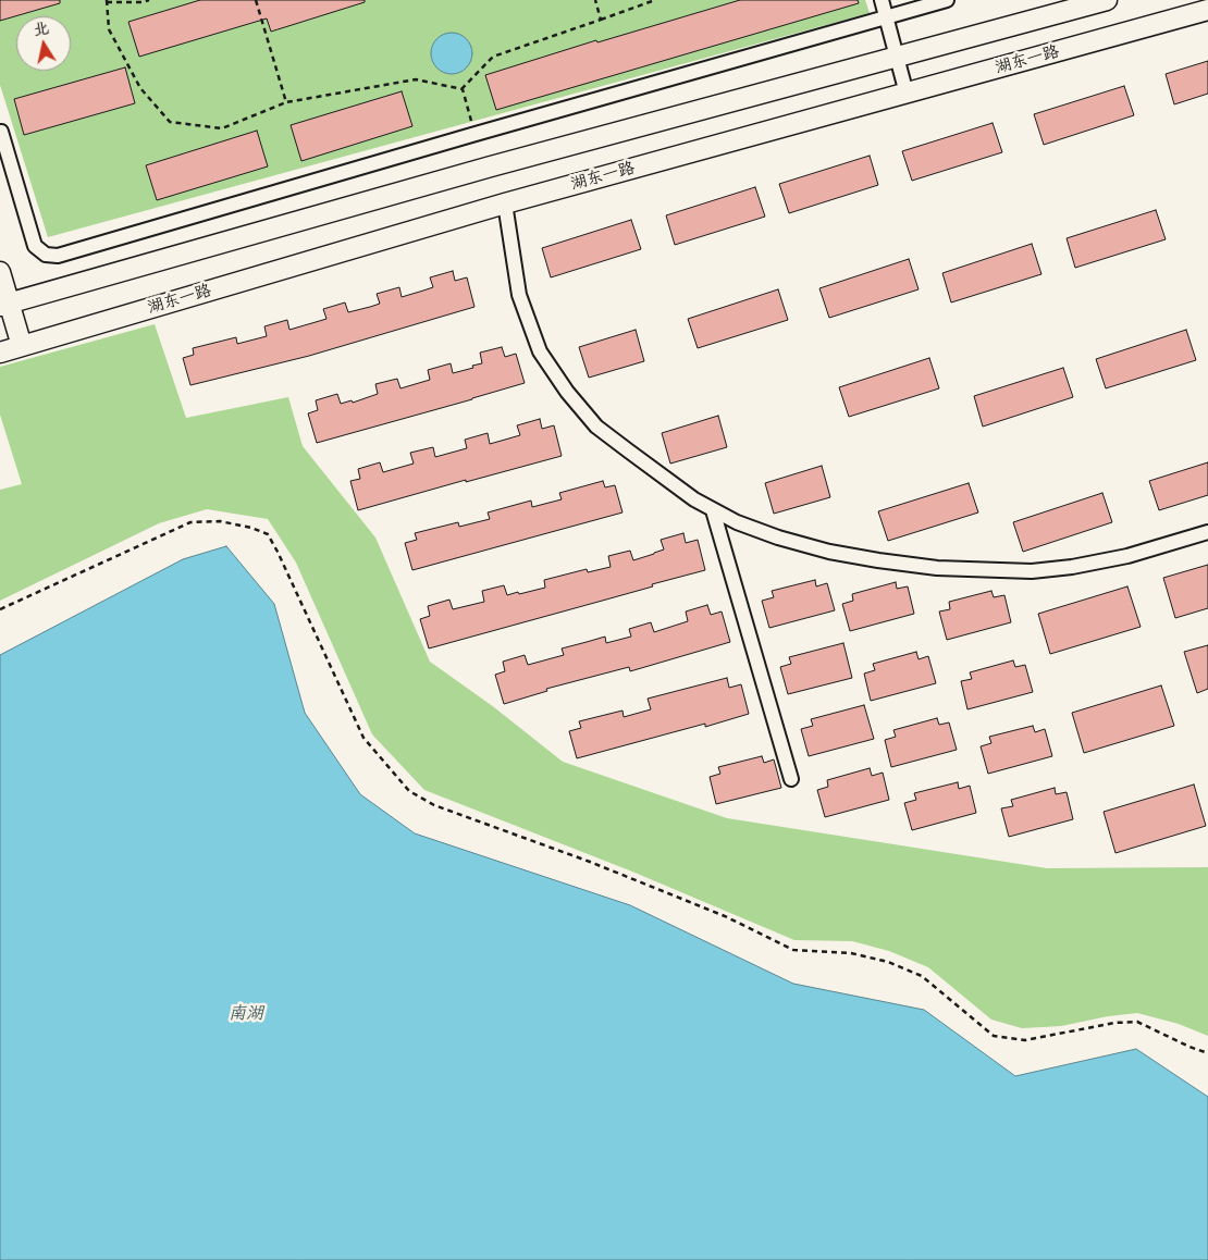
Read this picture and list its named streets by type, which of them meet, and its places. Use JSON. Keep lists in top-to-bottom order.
{
  "streets": {
    "main road": ["湖东一路"]
  },
  "water": ["南湖"],
  "north": "top"
}
